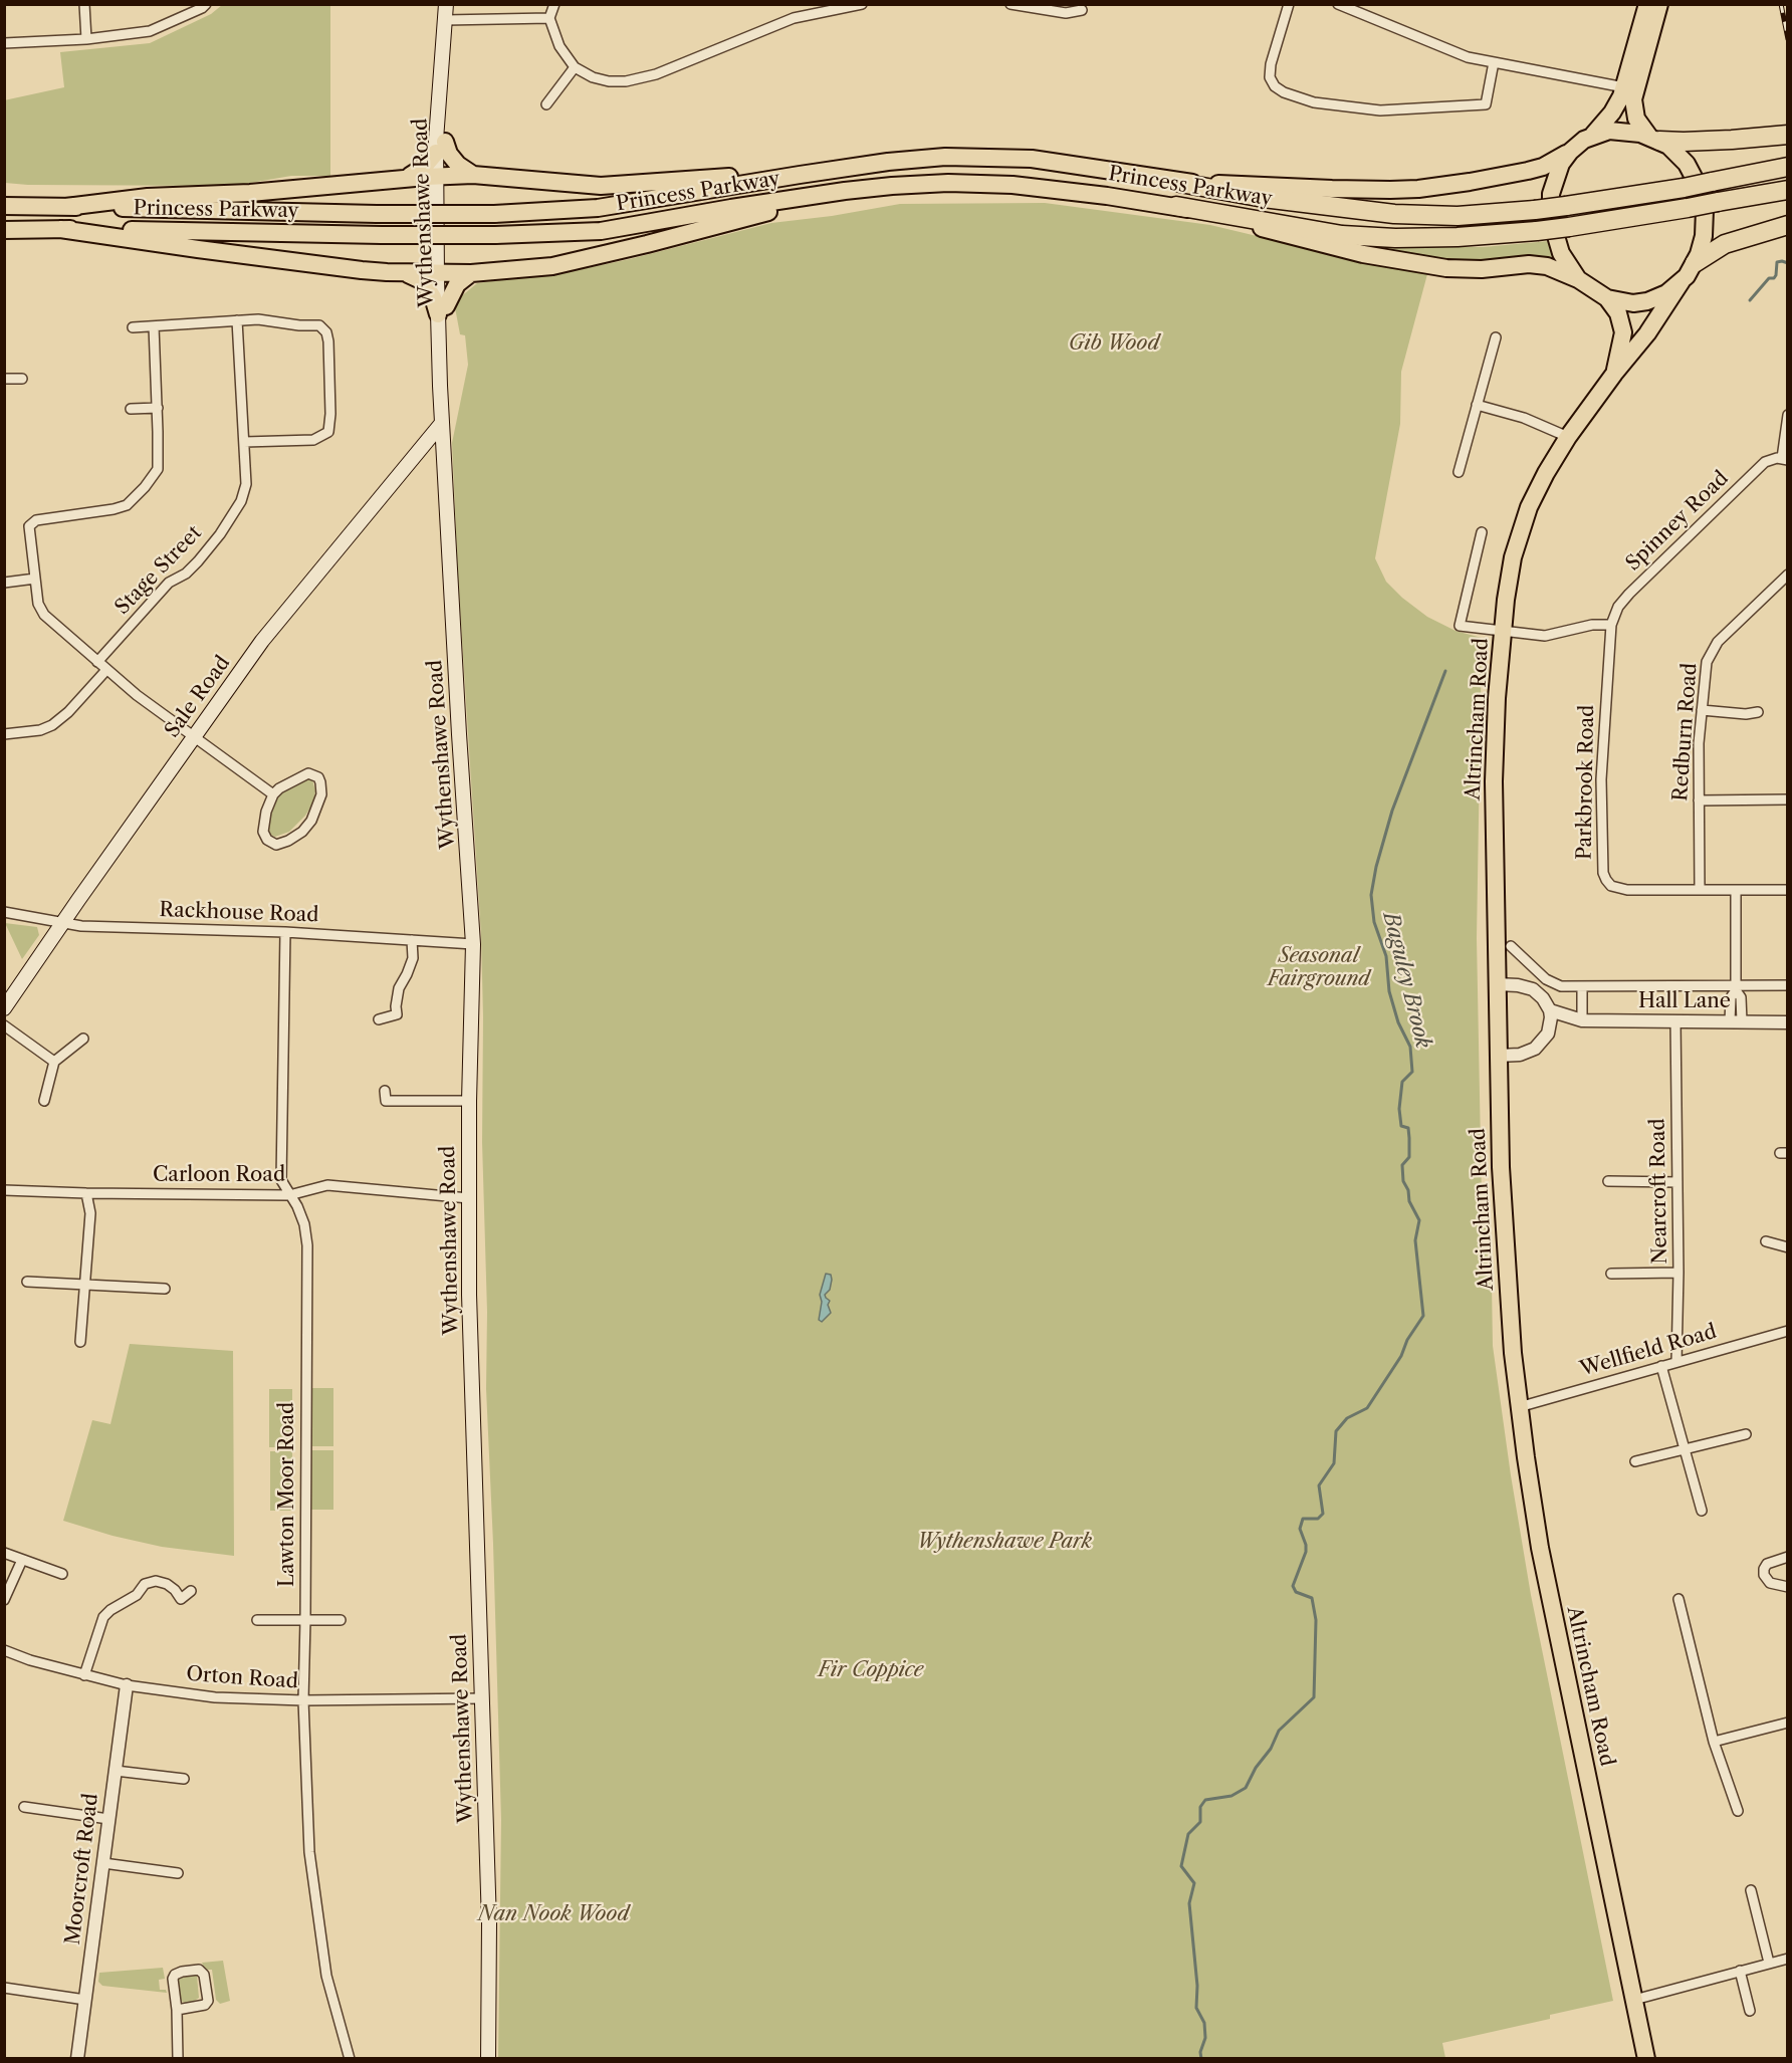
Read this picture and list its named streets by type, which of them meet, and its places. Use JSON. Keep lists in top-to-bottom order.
{
  "streets": {
    "highway": ["Princess Parkway", "Altrincham Road"],
    "main road": ["Wythenshawe Road", "Sale Road"],
    "street": [
      "Spinney Road",
      "Stage Street",
      "Redburn Road",
      "Parkbrook Road",
      "Rackhouse Road",
      "Hall Lane",
      "Carloon Road",
      "Nearcroft Road",
      "Wellfield Road",
      "Lawton Moor Road",
      "Orton Road",
      "Moorcroft Road"
    ]
  },
  "crossings": [
    ["Wythenshawe Road", "Sale Road"],
    ["Wythenshawe Road", "Rackhouse Road"],
    ["Wythenshawe Road", "Carloon Road"],
    ["Wythenshawe Road", "Orton Road"],
    ["Spinney Road", "Parkbrook Road"],
    ["Sale Road", "Rackhouse Road"],
    ["Altrincham Road", "Hall Lane"],
    ["Altrincham Road", "Wellfield Road"],
    ["Redburn Road", "Parkbrook Road"],
    ["Rackhouse Road", "Lawton Moor Road"],
    ["Hall Lane", "Nearcroft Road"],
    ["Carloon Road", "Lawton Moor Road"],
    ["Nearcroft Road", "Wellfield Road"],
    ["Lawton Moor Road", "Orton Road"],
    ["Orton Road", "Moorcroft Road"]
  ],
  "water": ["Baguley Brook"],
  "parks": [
    "Gib Wood",
    "Seasonal Fairground",
    "Wythenshawe Park",
    "Fir Coppice",
    "Nan Nook Wood"
  ]
}
